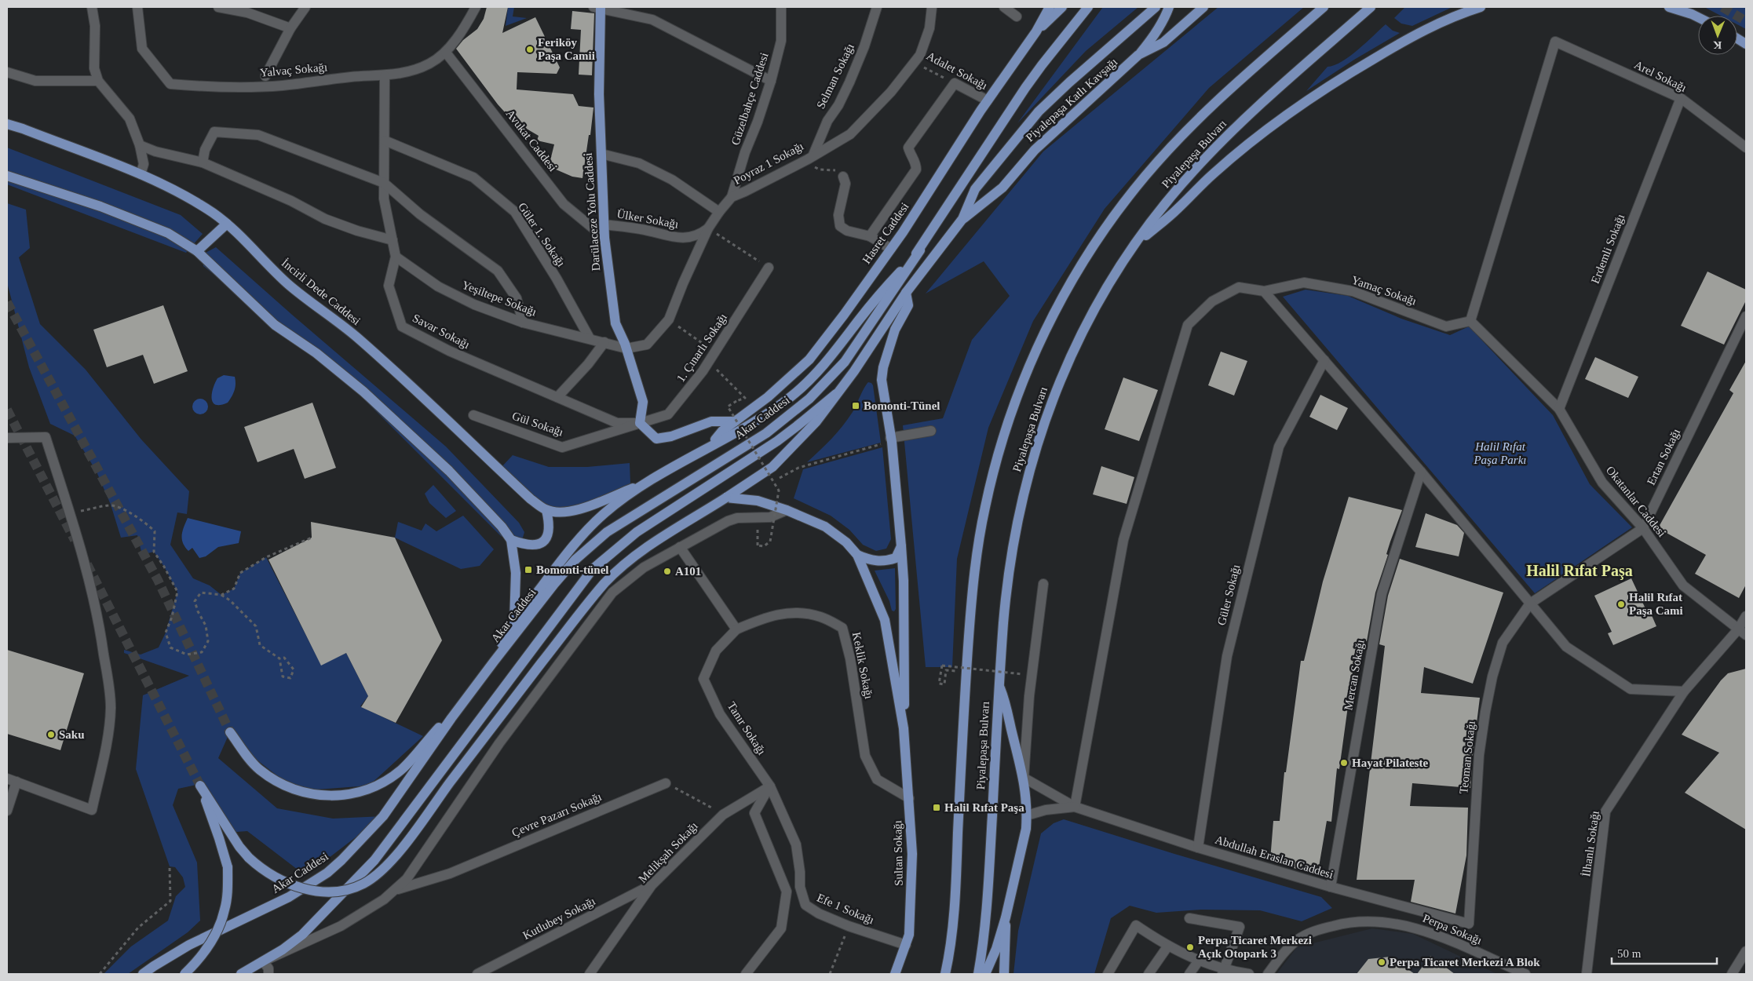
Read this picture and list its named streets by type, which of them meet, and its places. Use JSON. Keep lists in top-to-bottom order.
{
  "streets": {
    "main road": [
      "Piyalepaşa Katlı Kavşağı",
      "Piyalepaşa Bulvarı",
      "Darülaceze Yolu Caddesi",
      "Hasret Caddesi",
      "İncirli Dede Caddesi",
      "Akar Caddesi",
      "Sultan Sokağı"
    ],
    "street": [
      "Yalvaç Sokağı",
      "Adalet Sokağı",
      "Selman Sokağı",
      "Arel Sokağı",
      "Güzelbahçe Caddesi",
      "Avukat Caddesi",
      "Poyraz 1 Sokağı",
      "Ülker Sokağı",
      "Güler 1. Sokağı",
      "Erdemli Sokağı",
      "Yamaç Sokağı",
      "Yeşiltepe Sokağı",
      "Savar Sokağı",
      "1. Çınarlı Sokağı",
      "Gül Sokağı",
      "Ertan Sokağı",
      "Okatanlar Caddesi",
      "Güler Sokağı",
      "Keklik Sokağı",
      "Mercan Sokağı",
      "Tanır Sokağı",
      "Teoman Sokağı",
      "Çevre Pazarı Sokağı",
      "İlhanlı Sokağı",
      "Melikşah Sokağı",
      "Abdullah Eraslan Caddesi",
      "Efe 1 Sokağı",
      "Kutlubey Sokağı",
      "Perpa Sokağı"
    ]
  },
  "crossings": [
    ["Yalvaç Sokağı", "Avukat Caddesi"],
    ["Yalvaç Sokağı", "Savar Sokağı"],
    ["Adalet Sokağı", "Poyraz 1 Sokağı"],
    ["Adalet Sokağı", "Hasret Caddesi"],
    ["Selman Sokağı", "Poyraz 1 Sokağı"],
    ["Arel Sokağı", "Erdemli Sokağı"],
    ["Arel Sokağı", "Yamaç Sokağı"],
    ["Arel Sokağı", "Okatanlar Caddesi"],
    ["Güzelbahçe Caddesi", "Poyraz 1 Sokağı"],
    ["Avukat Caddesi", "Darülaceze Yolu Caddesi"],
    ["Poyraz 1 Sokağı", "Darülaceze Yolu Caddesi"],
    ["Poyraz 1 Sokağı", "Ülker Sokağı"],
    ["Poyraz 1 Sokağı", "Yeşiltepe Sokağı"],
    ["Darülaceze Yolu Caddesi", "Ülker Sokağı"],
    ["Darülaceze Yolu Caddesi", "Yeşiltepe Sokağı"],
    ["Darülaceze Yolu Caddesi", "Savar Sokağı"],
    ["Darülaceze Yolu Caddesi", "1. Çınarlı Sokağı"],
    ["Darülaceze Yolu Caddesi", "Gül Sokağı"],
    ["Güler 1. Sokağı", "Yeşiltepe Sokağı"],
    ["Güler 1. Sokağı", "Savar Sokağı"],
    ["Erdemli Sokağı", "Okatanlar Caddesi"],
    ["Yamaç Sokağı", "Okatanlar Caddesi"],
    ["Yeşiltepe Sokağı", "Savar Sokağı"],
    ["Savar Sokağı", "1. Çınarlı Sokağı"],
    ["Savar Sokağı", "Gül Sokağı"],
    ["1. Çınarlı Sokağı", "Gül Sokağı"],
    ["Ertan Sokağı", "Okatanlar Caddesi"],
    ["Okatanlar Caddesi", "İlhanlı Sokağı"],
    ["Güler Sokağı", "Abdullah Eraslan Caddesi"],
    ["Keklik Sokağı", "Tanır Sokağı"],
    ["Keklik Sokağı", "Sultan Sokağı"],
    ["Mercan Sokağı", "Abdullah Eraslan Caddesi"],
    ["Tanır Sokağı", "Melikşah Sokağı"],
    ["Tanır Sokağı", "Efe 1 Sokağı"],
    ["Teoman Sokağı", "Abdullah Eraslan Caddesi"],
    ["Melikşah Sokağı", "Efe 1 Sokağı"],
    ["Melikşah Sokağı", "Kutlubey Sokağı"],
    ["Sultan Sokağı", "Efe 1 Sokağı"]
  ],
  "districts": ["Halil Rıfat Paşa"],
  "parks": ["Halil Rıfat Paşa Parkı"],
  "places": {
    "other": [
      "Feriköy Paşa Camii",
      "A101",
      "Halil Rıfat Paşa Cami",
      "Saku",
      "Hayat Pilateste",
      "Perpa Ticaret Merkezi Açık Otopark 3",
      "Perpa Ticaret Merkezi A Blok"
    ],
    "transit": ["Bomonti-Tünel", "Bomonti-tünel", "Halil Rıfat Paşa"]
  },
  "scale_bar": "50 m",
  "north": "bottom"
}
